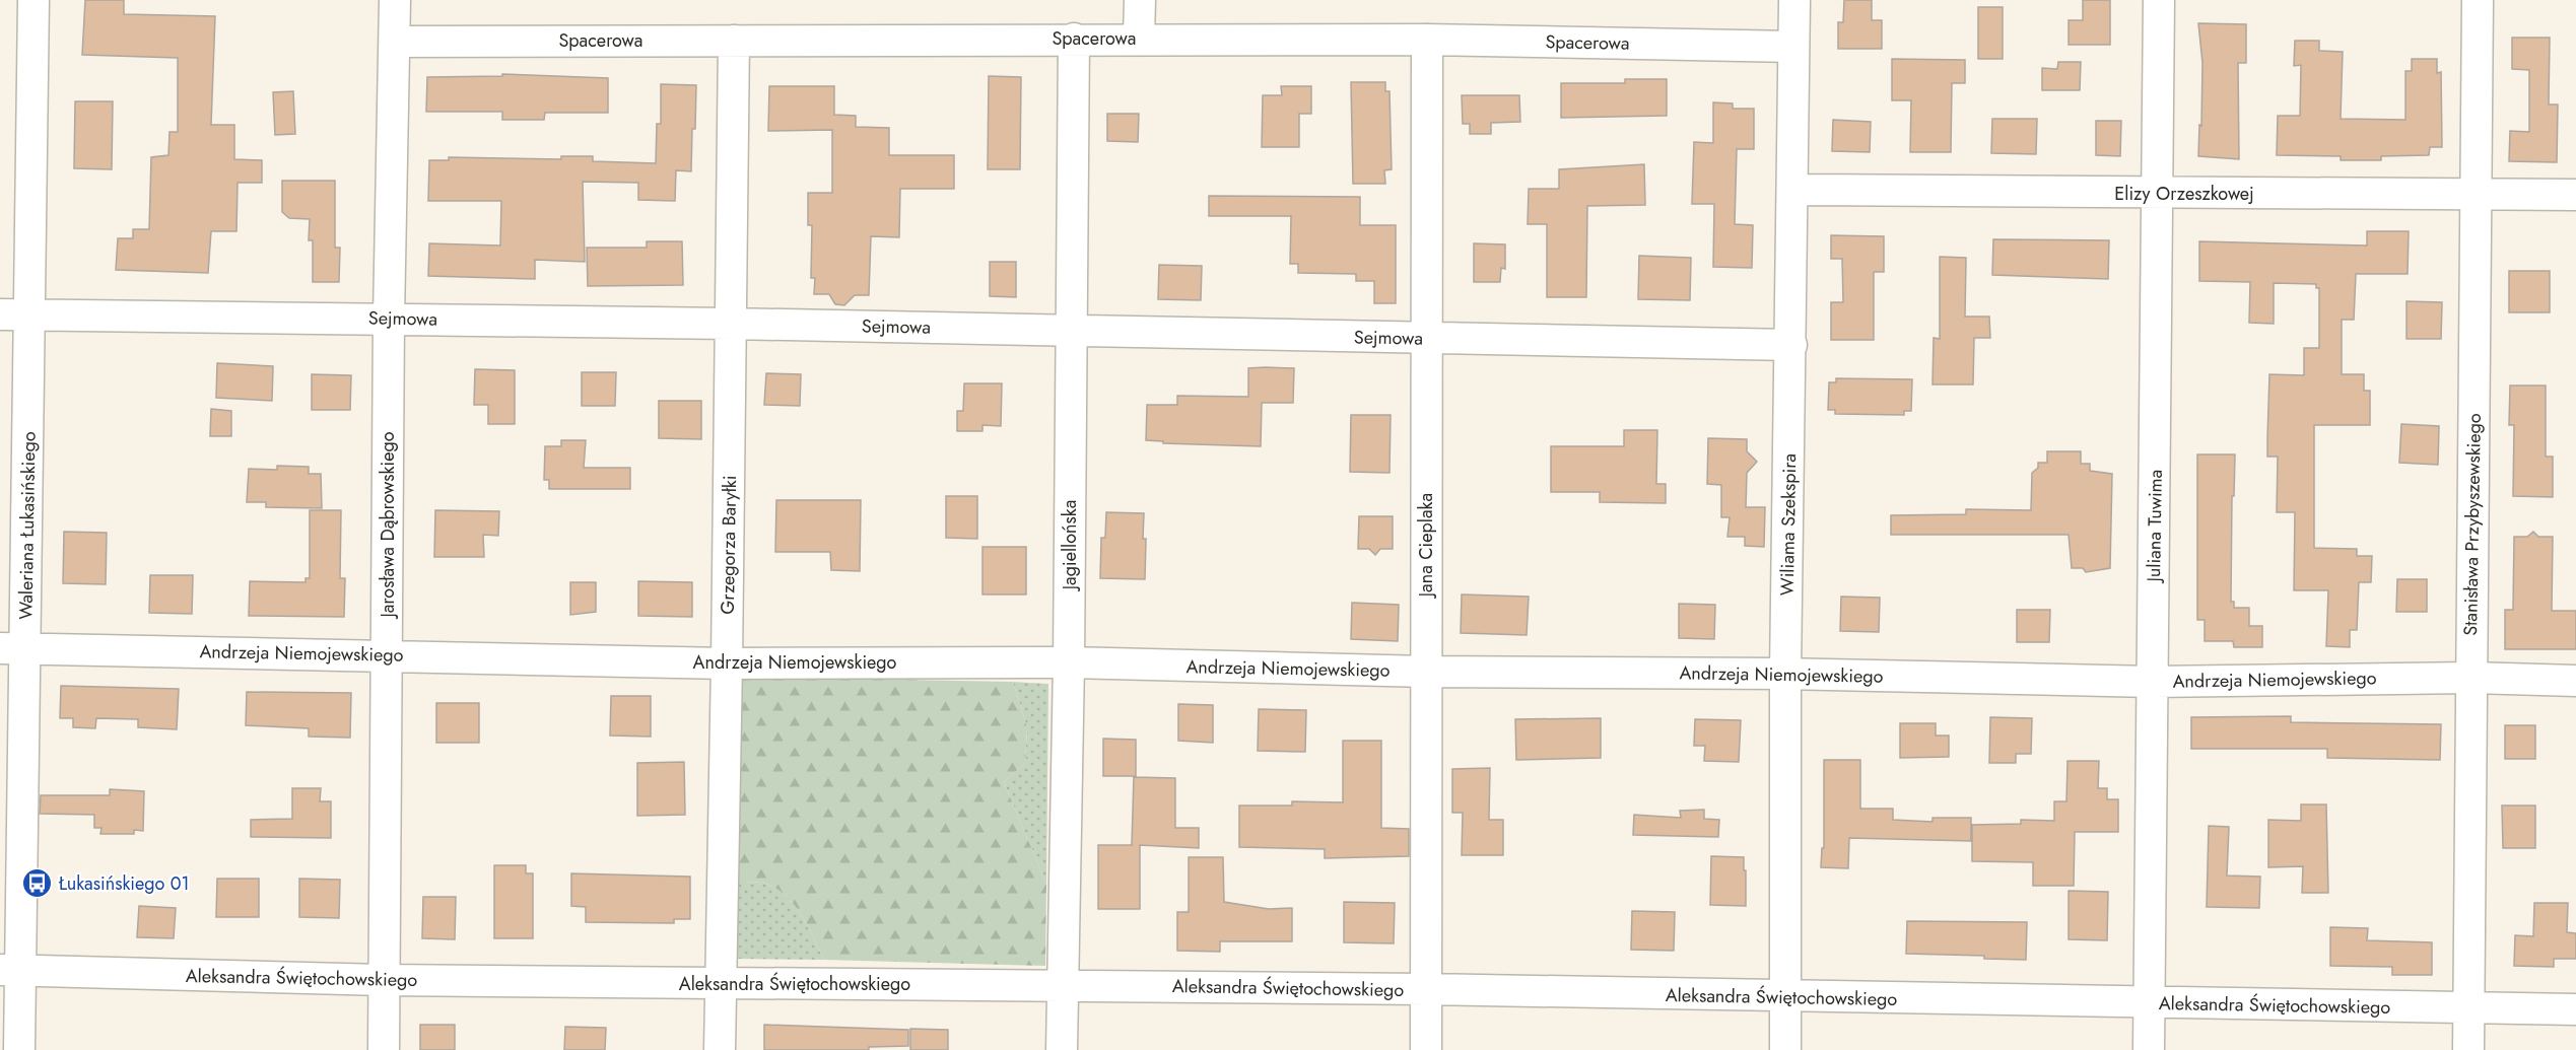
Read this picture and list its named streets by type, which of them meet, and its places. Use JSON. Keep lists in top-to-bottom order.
{
  "streets": {
    "street": [
      "Spacerowa",
      "Elizy Orzeszkowej",
      "Sejmowa",
      "Jarosława Dąbrowskiego",
      "Wiliama Szekspira",
      "Stanisława Przybyszewskiego",
      "Waleriana Łukasińskiego",
      "Juliana Tuwima",
      "Grzegorza Baryłki",
      "Jagiellońska",
      "Jana Cieplaka",
      "Andrzeja Niemojewskiego",
      "Aleksandra Świętochowskiego"
    ]
  },
  "crossings": [
    ["Spacerowa", "Jarosława Dąbrowskiego"],
    ["Spacerowa", "Wiliama Szekspira"],
    ["Spacerowa", "Grzegorza Baryłki"],
    ["Spacerowa", "Jagiellońska"],
    ["Spacerowa", "Jana Cieplaka"],
    ["Elizy Orzeszkowej", "Wiliama Szekspira"],
    ["Elizy Orzeszkowej", "Stanisława Przybyszewskiego"],
    ["Elizy Orzeszkowej", "Juliana Tuwima"],
    ["Sejmowa", "Jarosława Dąbrowskiego"],
    ["Sejmowa", "Wiliama Szekspira"],
    ["Sejmowa", "Waleriana Łukasińskiego"],
    ["Sejmowa", "Grzegorza Baryłki"],
    ["Sejmowa", "Jagiellońska"],
    ["Sejmowa", "Jana Cieplaka"],
    ["Jarosława Dąbrowskiego", "Andrzeja Niemojewskiego"],
    ["Jarosława Dąbrowskiego", "Aleksandra Świętochowskiego"],
    ["Wiliama Szekspira", "Andrzeja Niemojewskiego"],
    ["Wiliama Szekspira", "Aleksandra Świętochowskiego"],
    ["Stanisława Przybyszewskiego", "Andrzeja Niemojewskiego"],
    ["Stanisława Przybyszewskiego", "Aleksandra Świętochowskiego"],
    ["Waleriana Łukasińskiego", "Andrzeja Niemojewskiego"],
    ["Waleriana Łukasińskiego", "Aleksandra Świętochowskiego"],
    ["Juliana Tuwima", "Andrzeja Niemojewskiego"],
    ["Juliana Tuwima", "Aleksandra Świętochowskiego"],
    ["Grzegorza Baryłki", "Andrzeja Niemojewskiego"],
    ["Grzegorza Baryłki", "Aleksandra Świętochowskiego"],
    ["Jagiellońska", "Andrzeja Niemojewskiego"],
    ["Jagiellońska", "Aleksandra Świętochowskiego"],
    ["Jana Cieplaka", "Andrzeja Niemojewskiego"],
    ["Jana Cieplaka", "Aleksandra Świętochowskiego"]
  ],
  "places": {
    "bus stop": ["Łukasińskiego 01"]
  }
}
